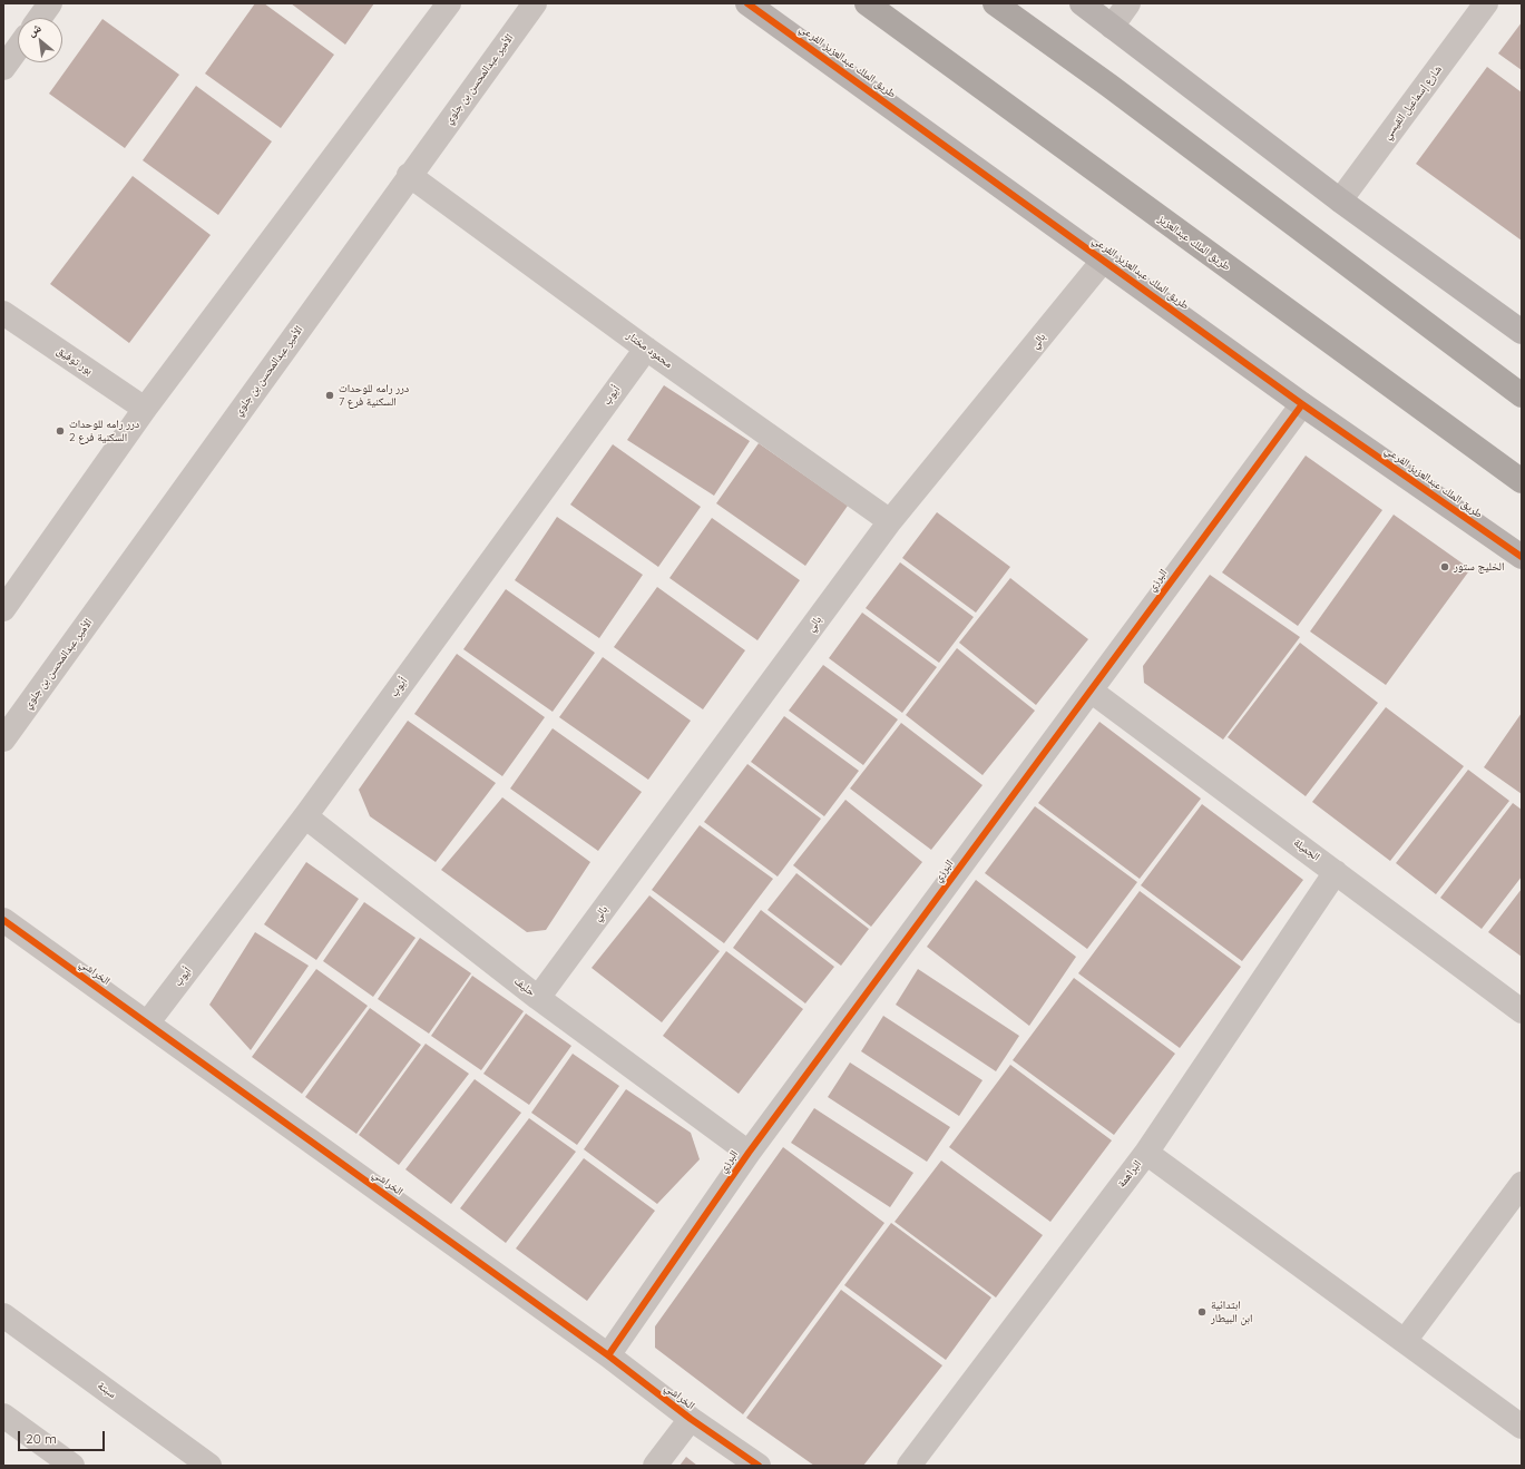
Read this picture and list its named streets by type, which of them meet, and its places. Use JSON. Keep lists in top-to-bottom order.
{
  "streets": {
    "main road": ["طريق الملك عبدالعزيز"],
    "street": [
      "طريق الملك عبدالعزيز الفرعي",
      "الأمير عبدالمحسن بن جلوي",
      "شارع إسماعيل القيسي",
      "بالي",
      "محمود مختار",
      "بور توفيق",
      "أيوب",
      "البرزي",
      "الجميلة",
      "الخراشي",
      "حليف",
      "البراهمة",
      "سبتة"
    ]
  },
  "crossings": [
    ["طريق الملك عبدالعزيز الفرعي", "بالي"],
    ["طريق الملك عبدالعزيز الفرعي", "البرزي"],
    ["الأمير عبدالمحسن بن جلوي", "محمود مختار"],
    ["بالي", "محمود مختار"],
    ["بالي", "حليف"],
    ["محمود مختار", "أيوب"],
    ["أيوب", "الخراشي"],
    ["أيوب", "حليف"],
    ["البرزي", "الجميلة"],
    ["البرزي", "الخراشي"],
    ["البرزي", "حليف"],
    ["الجميلة", "البراهمة"]
  ],
  "places": [
    "درر رامه للوحدات السكنية فرع 7",
    "درر رامه للوحدات السكنية فرع 2",
    "الخليج ستور",
    "ابتدائية ابن البيطار"
  ],
  "scale_bar": "20 m",
  "north": "top left"
}
